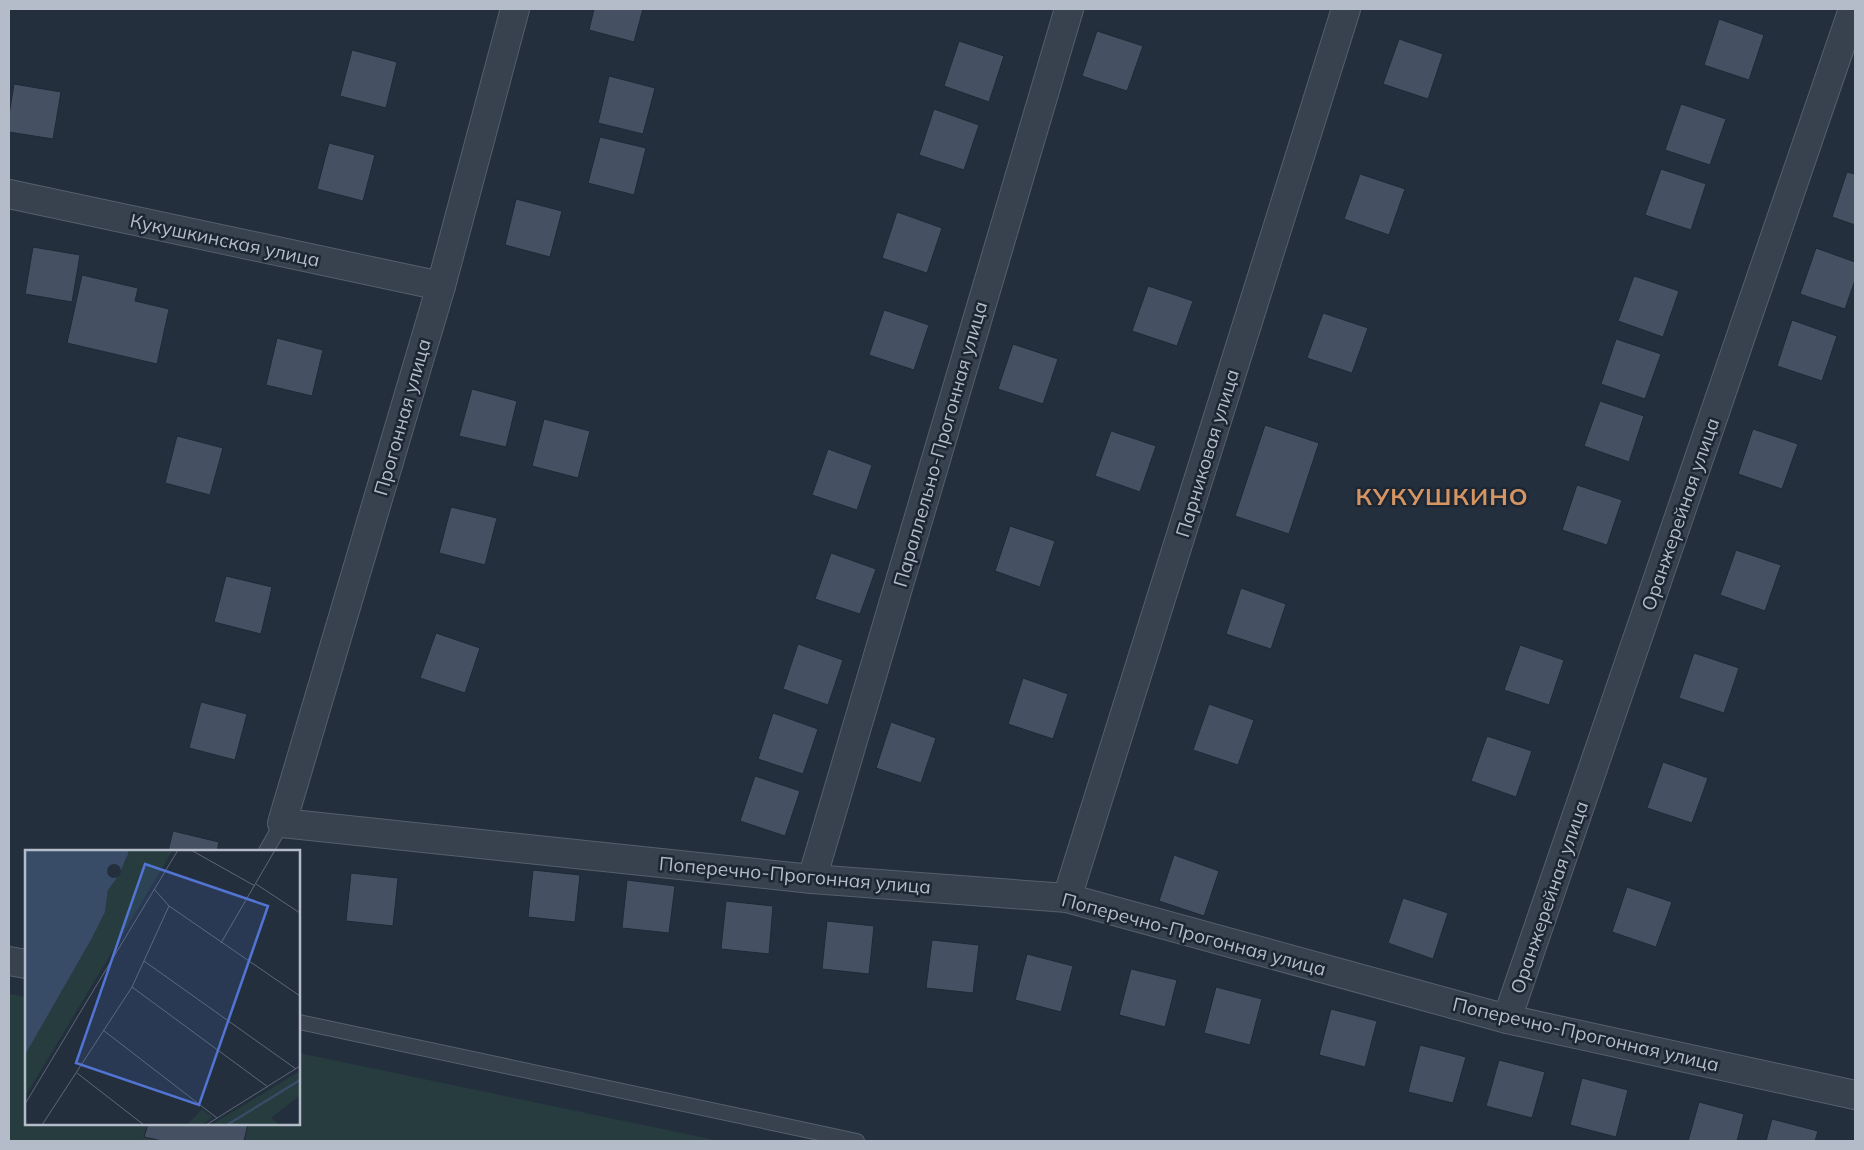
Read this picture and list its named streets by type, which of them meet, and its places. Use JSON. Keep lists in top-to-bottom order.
{
  "streets": {
    "street": [
      "Кукушкинская улица",
      "Прогонная улица",
      "Параллельно-Прогонная улица",
      "Парниковая улица",
      "Оранжерейная улица",
      "Поперечно-Прогонная улица"
    ]
  },
  "crossings": [
    ["Кукушкинская улица", "Прогонная улица"],
    ["Прогонная улица", "Поперечно-Прогонная улица"],
    ["Параллельно-Прогонная улица", "Поперечно-Прогонная улица"],
    ["Парниковая улица", "Поперечно-Прогонная улица"],
    ["Оранжерейная улица", "Поперечно-Прогонная улица"]
  ],
  "districts": ["КУКУШКИНО"]
}
